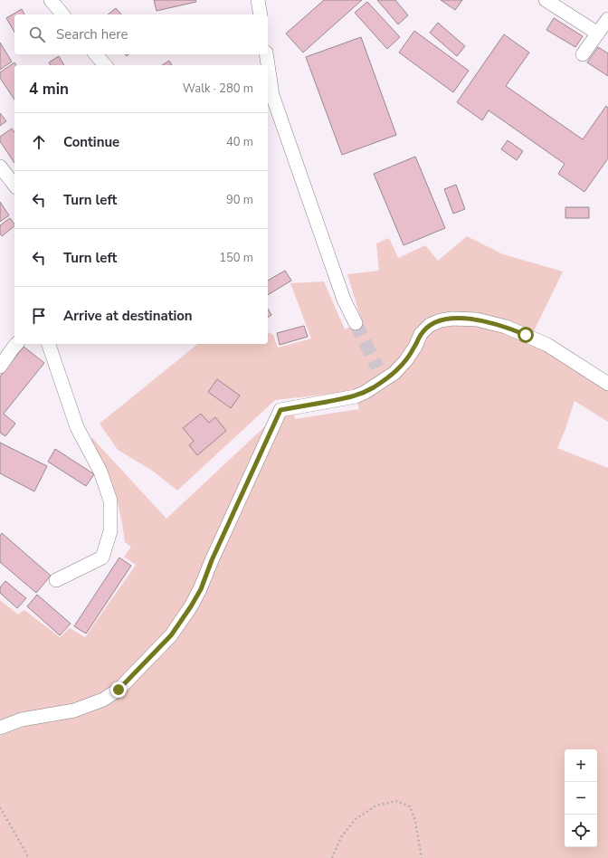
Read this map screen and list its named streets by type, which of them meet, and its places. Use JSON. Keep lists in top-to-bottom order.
{
  "page": {
    "search": "Search here",
    "heading": ["4 min", "Walk · 280 m"],
    "list": [
      ["Continue", "40 m"],
      ["Turn left", "90 m"],
      ["Turn left", "150 m"],
      "Arrive at destination"
    ],
    "map_buttons": ["+", "−"]
  }
}
